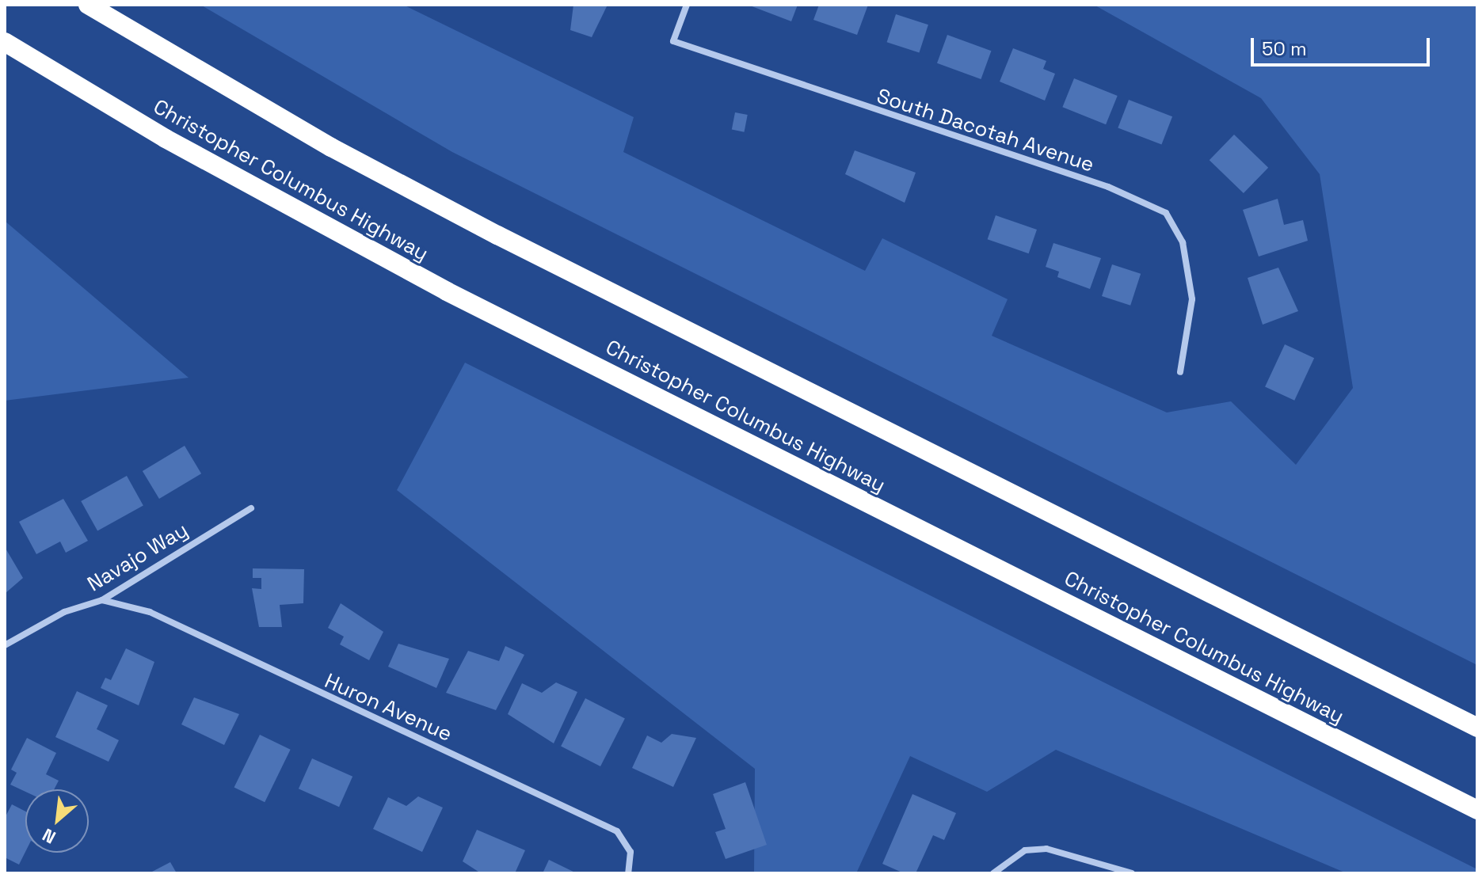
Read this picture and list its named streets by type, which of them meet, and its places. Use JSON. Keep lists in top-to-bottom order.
{
  "streets": {
    "highway": ["Christopher Columbus Highway"],
    "street": ["South Dacotah Avenue", "Navajo Way", "Huron Avenue"]
  },
  "crossings": [
    ["Navajo Way", "Huron Avenue"]
  ],
  "scale_bar": "50 m",
  "north": "bottom left"
}
